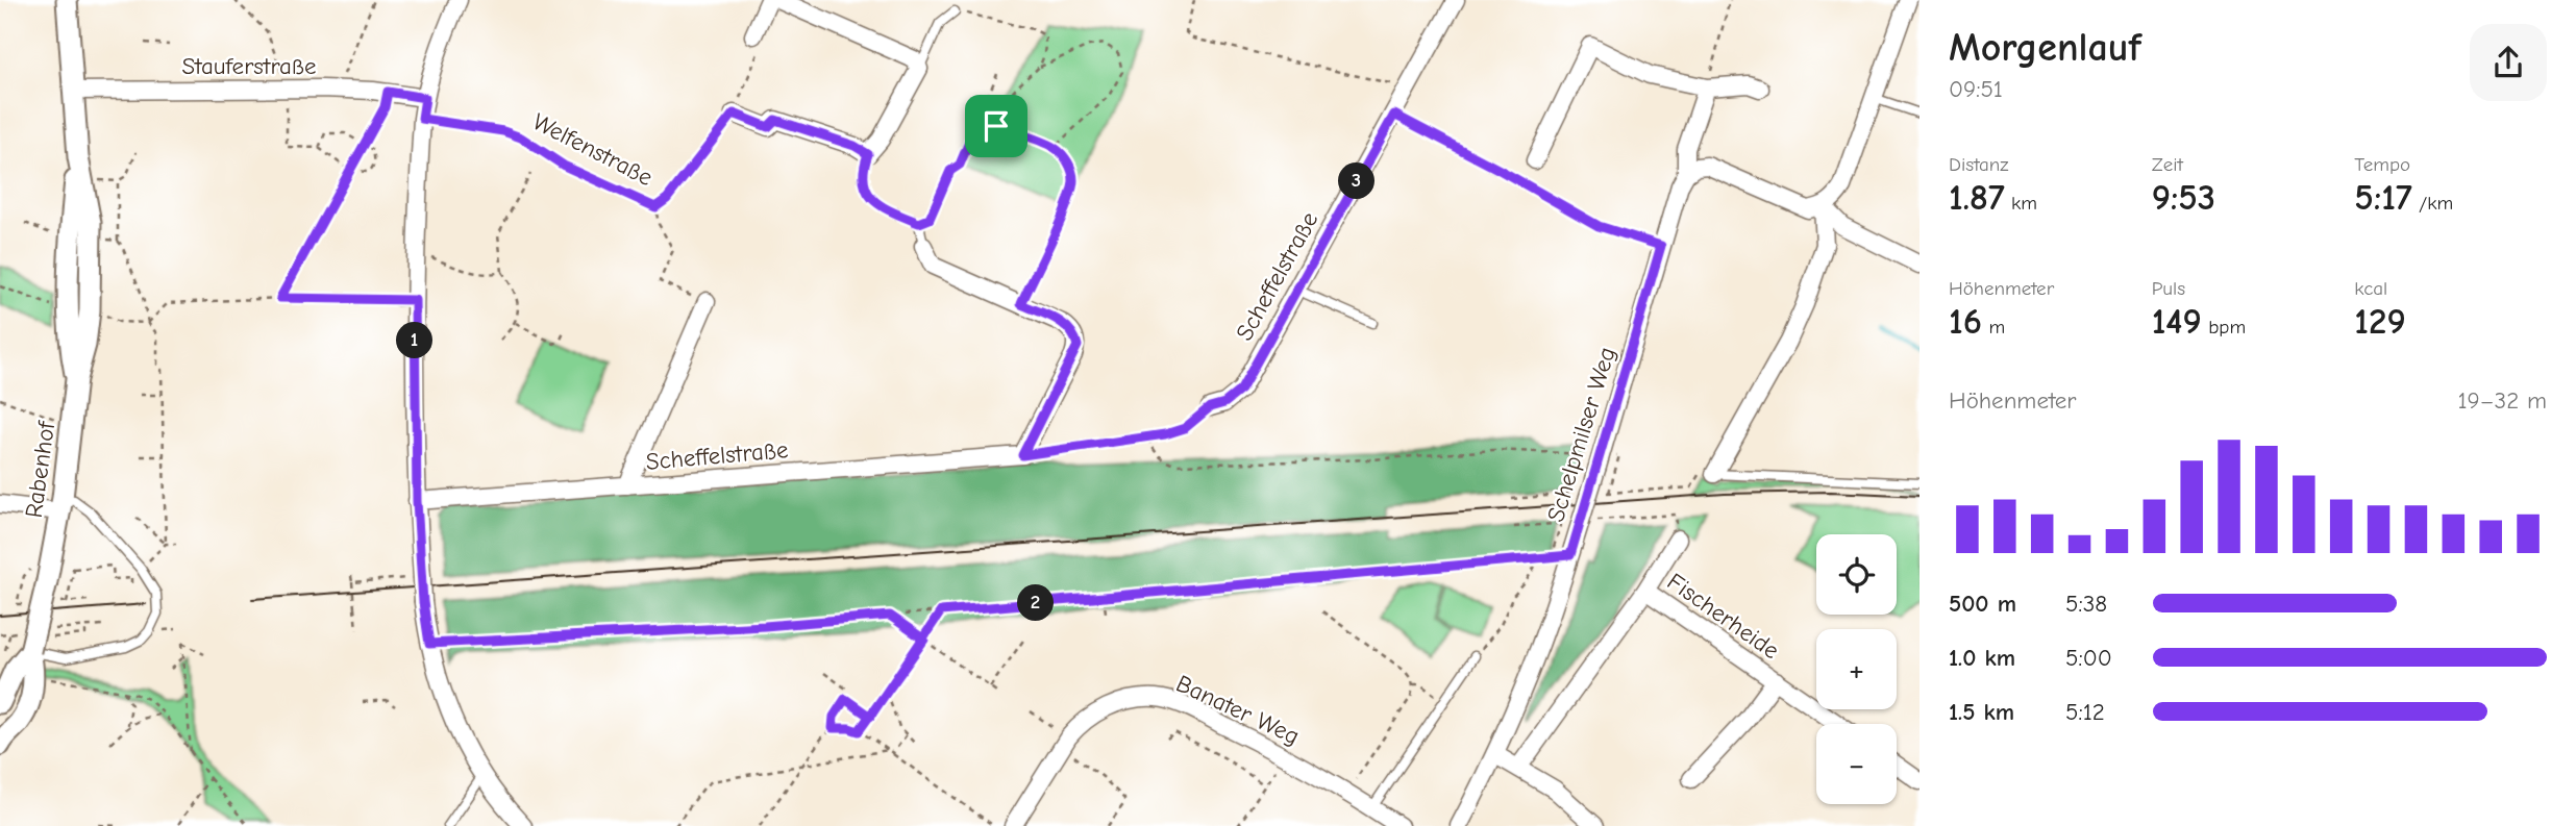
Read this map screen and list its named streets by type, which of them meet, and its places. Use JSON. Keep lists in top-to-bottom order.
{
  "streets": {
    "street": [
      "Stauferstraße",
      "Scheffelstraße",
      "Schelpmilser Weg",
      "Rabenhof",
      "Fischerheide",
      "Banater Weg"
    ],
    "path": ["Welfenstraße"]
  },
  "crossings": [
    ["Stauferstraße", "Rabenhof"]
  ],
  "page": {
    "heading": ["Morgenlauf", "09:51"],
    "stats": [
      ["Distanz", "1.87 km"],
      ["Zeit", "9:53"],
      ["Tempo", "5:17 /km"],
      ["Höhenmeter", "16 m"],
      ["Puls", "149 bpm"],
      ["kcal", "129"]
    ],
    "pins": ["3", "1", "2"],
    "chart": ["Höhenmeter", "19–32 m"],
    "map_buttons": ["+", "−"],
    "list": [
      {
        "name": "500 m",
        "note": "5:38"
      },
      {
        "name": "1.0 km",
        "note": "5:00"
      },
      {
        "name": "1.5 km",
        "note": "5:12"
      }
    ]
  }
}
